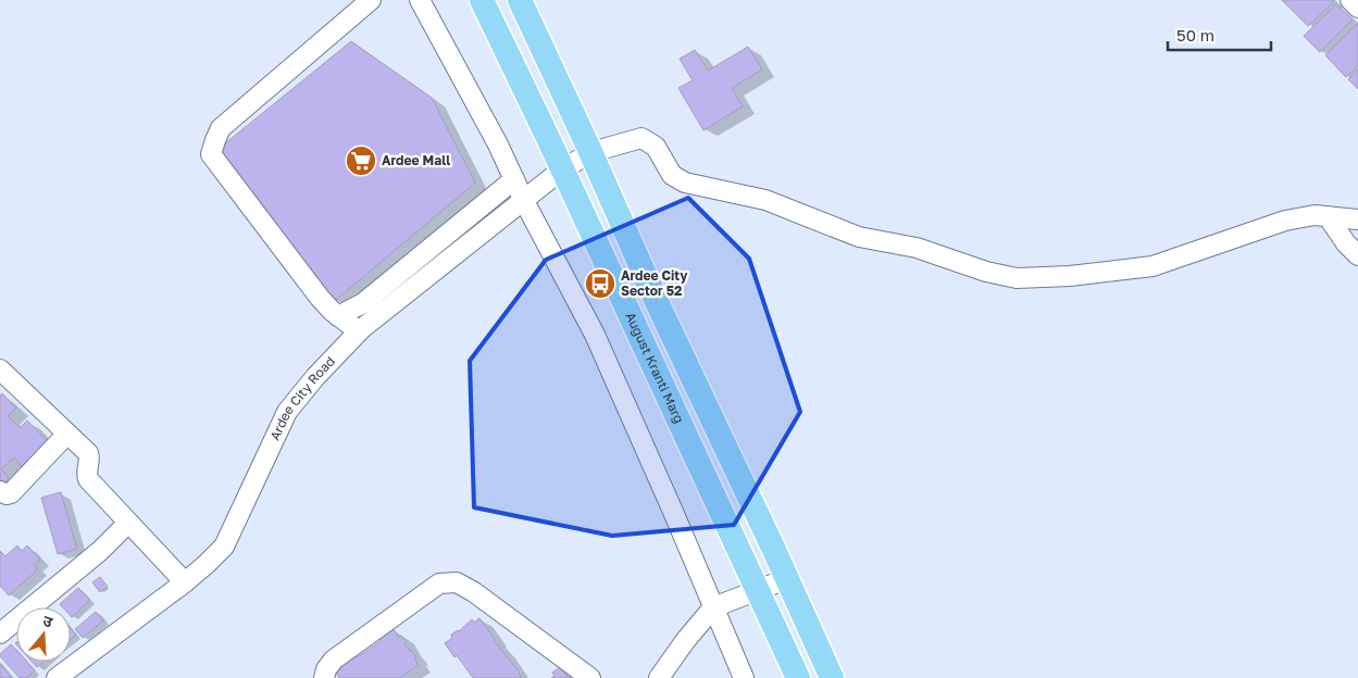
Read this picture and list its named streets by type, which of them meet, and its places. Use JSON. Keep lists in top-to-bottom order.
{
  "streets": {
    "main road": ["August Kranti Marg"],
    "street": ["Ardee City Road"]
  },
  "crossings": [
    ["August Kranti Marg", "Ardee City Road"]
  ],
  "places": {
    "supermarket": ["Ardee Mall"],
    "bus stop": ["Ardee City Sector 52"]
  },
  "scale_bar": "50 m",
  "north": "top"
}
